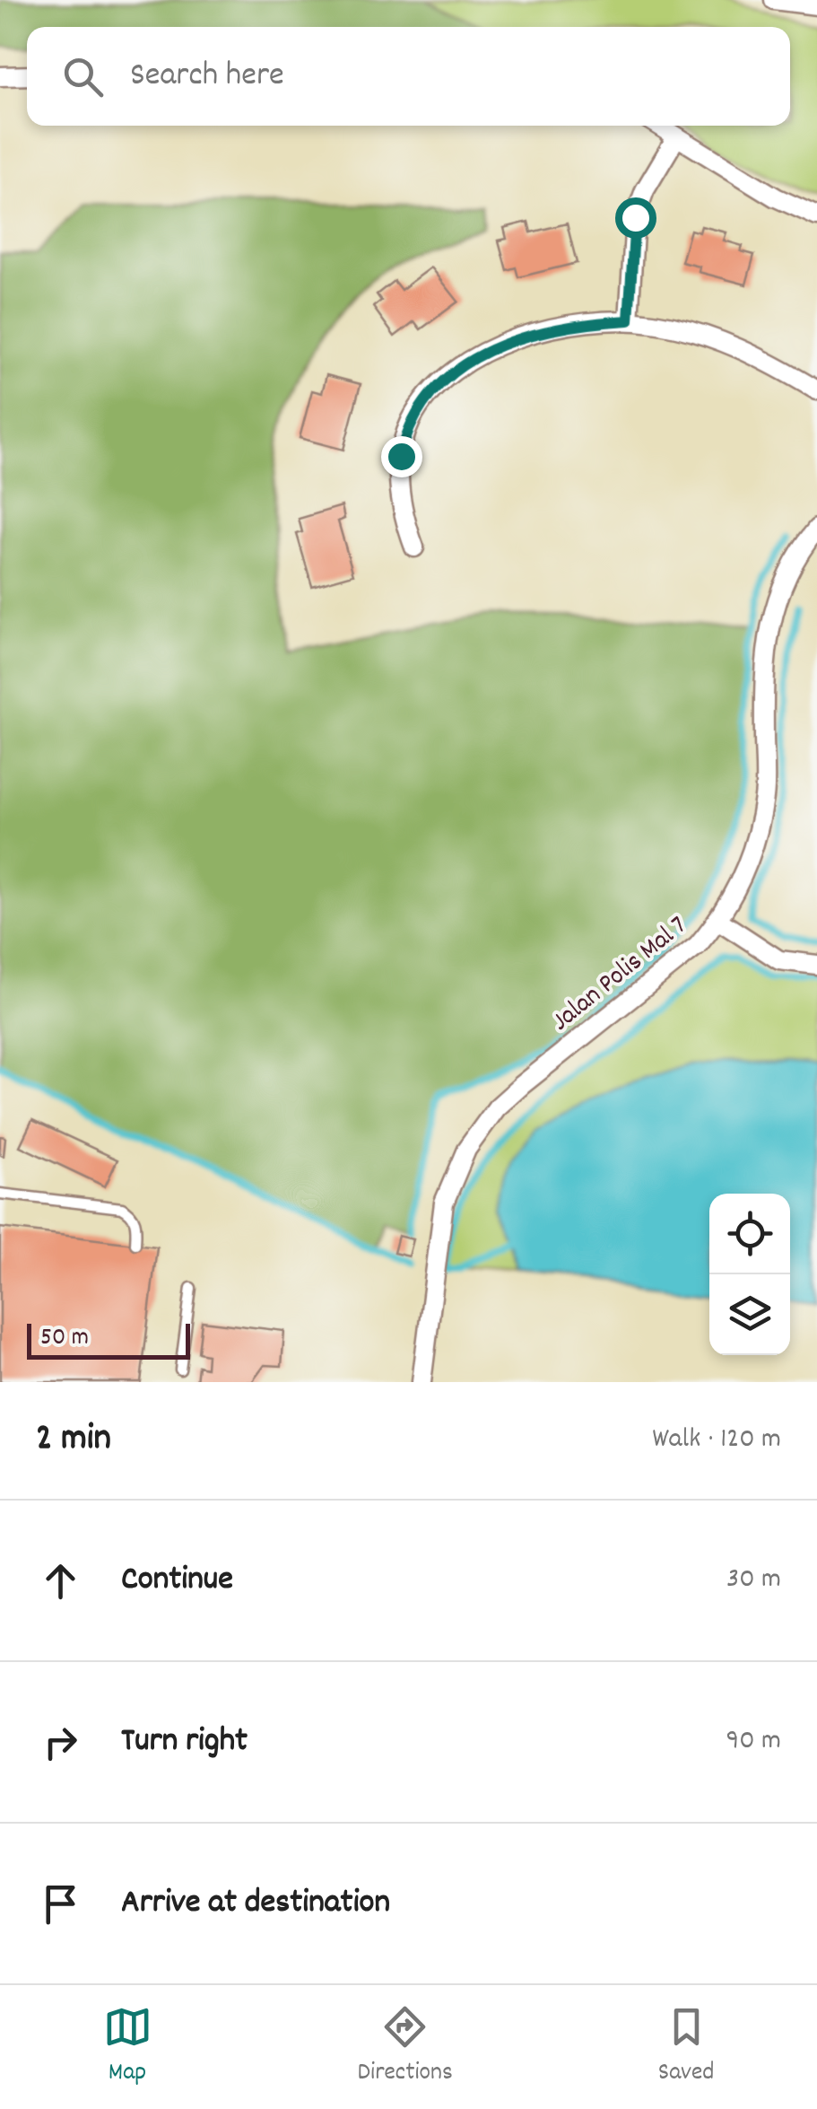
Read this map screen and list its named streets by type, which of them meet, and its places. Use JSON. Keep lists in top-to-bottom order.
{
  "streets": {
    "street": ["Jalan Polis Mal 7"]
  },
  "scale_bar": "50 m",
  "page": {
    "search": "Search here",
    "scale": "50 m",
    "heading": ["2 min", "Walk · 120 m"],
    "list": [
      ["Continue", "30 m"],
      ["Turn right", "90 m"],
      "Arrive at destination"
    ],
    "nav": ["Map", "Directions", "Saved"]
  }
}
